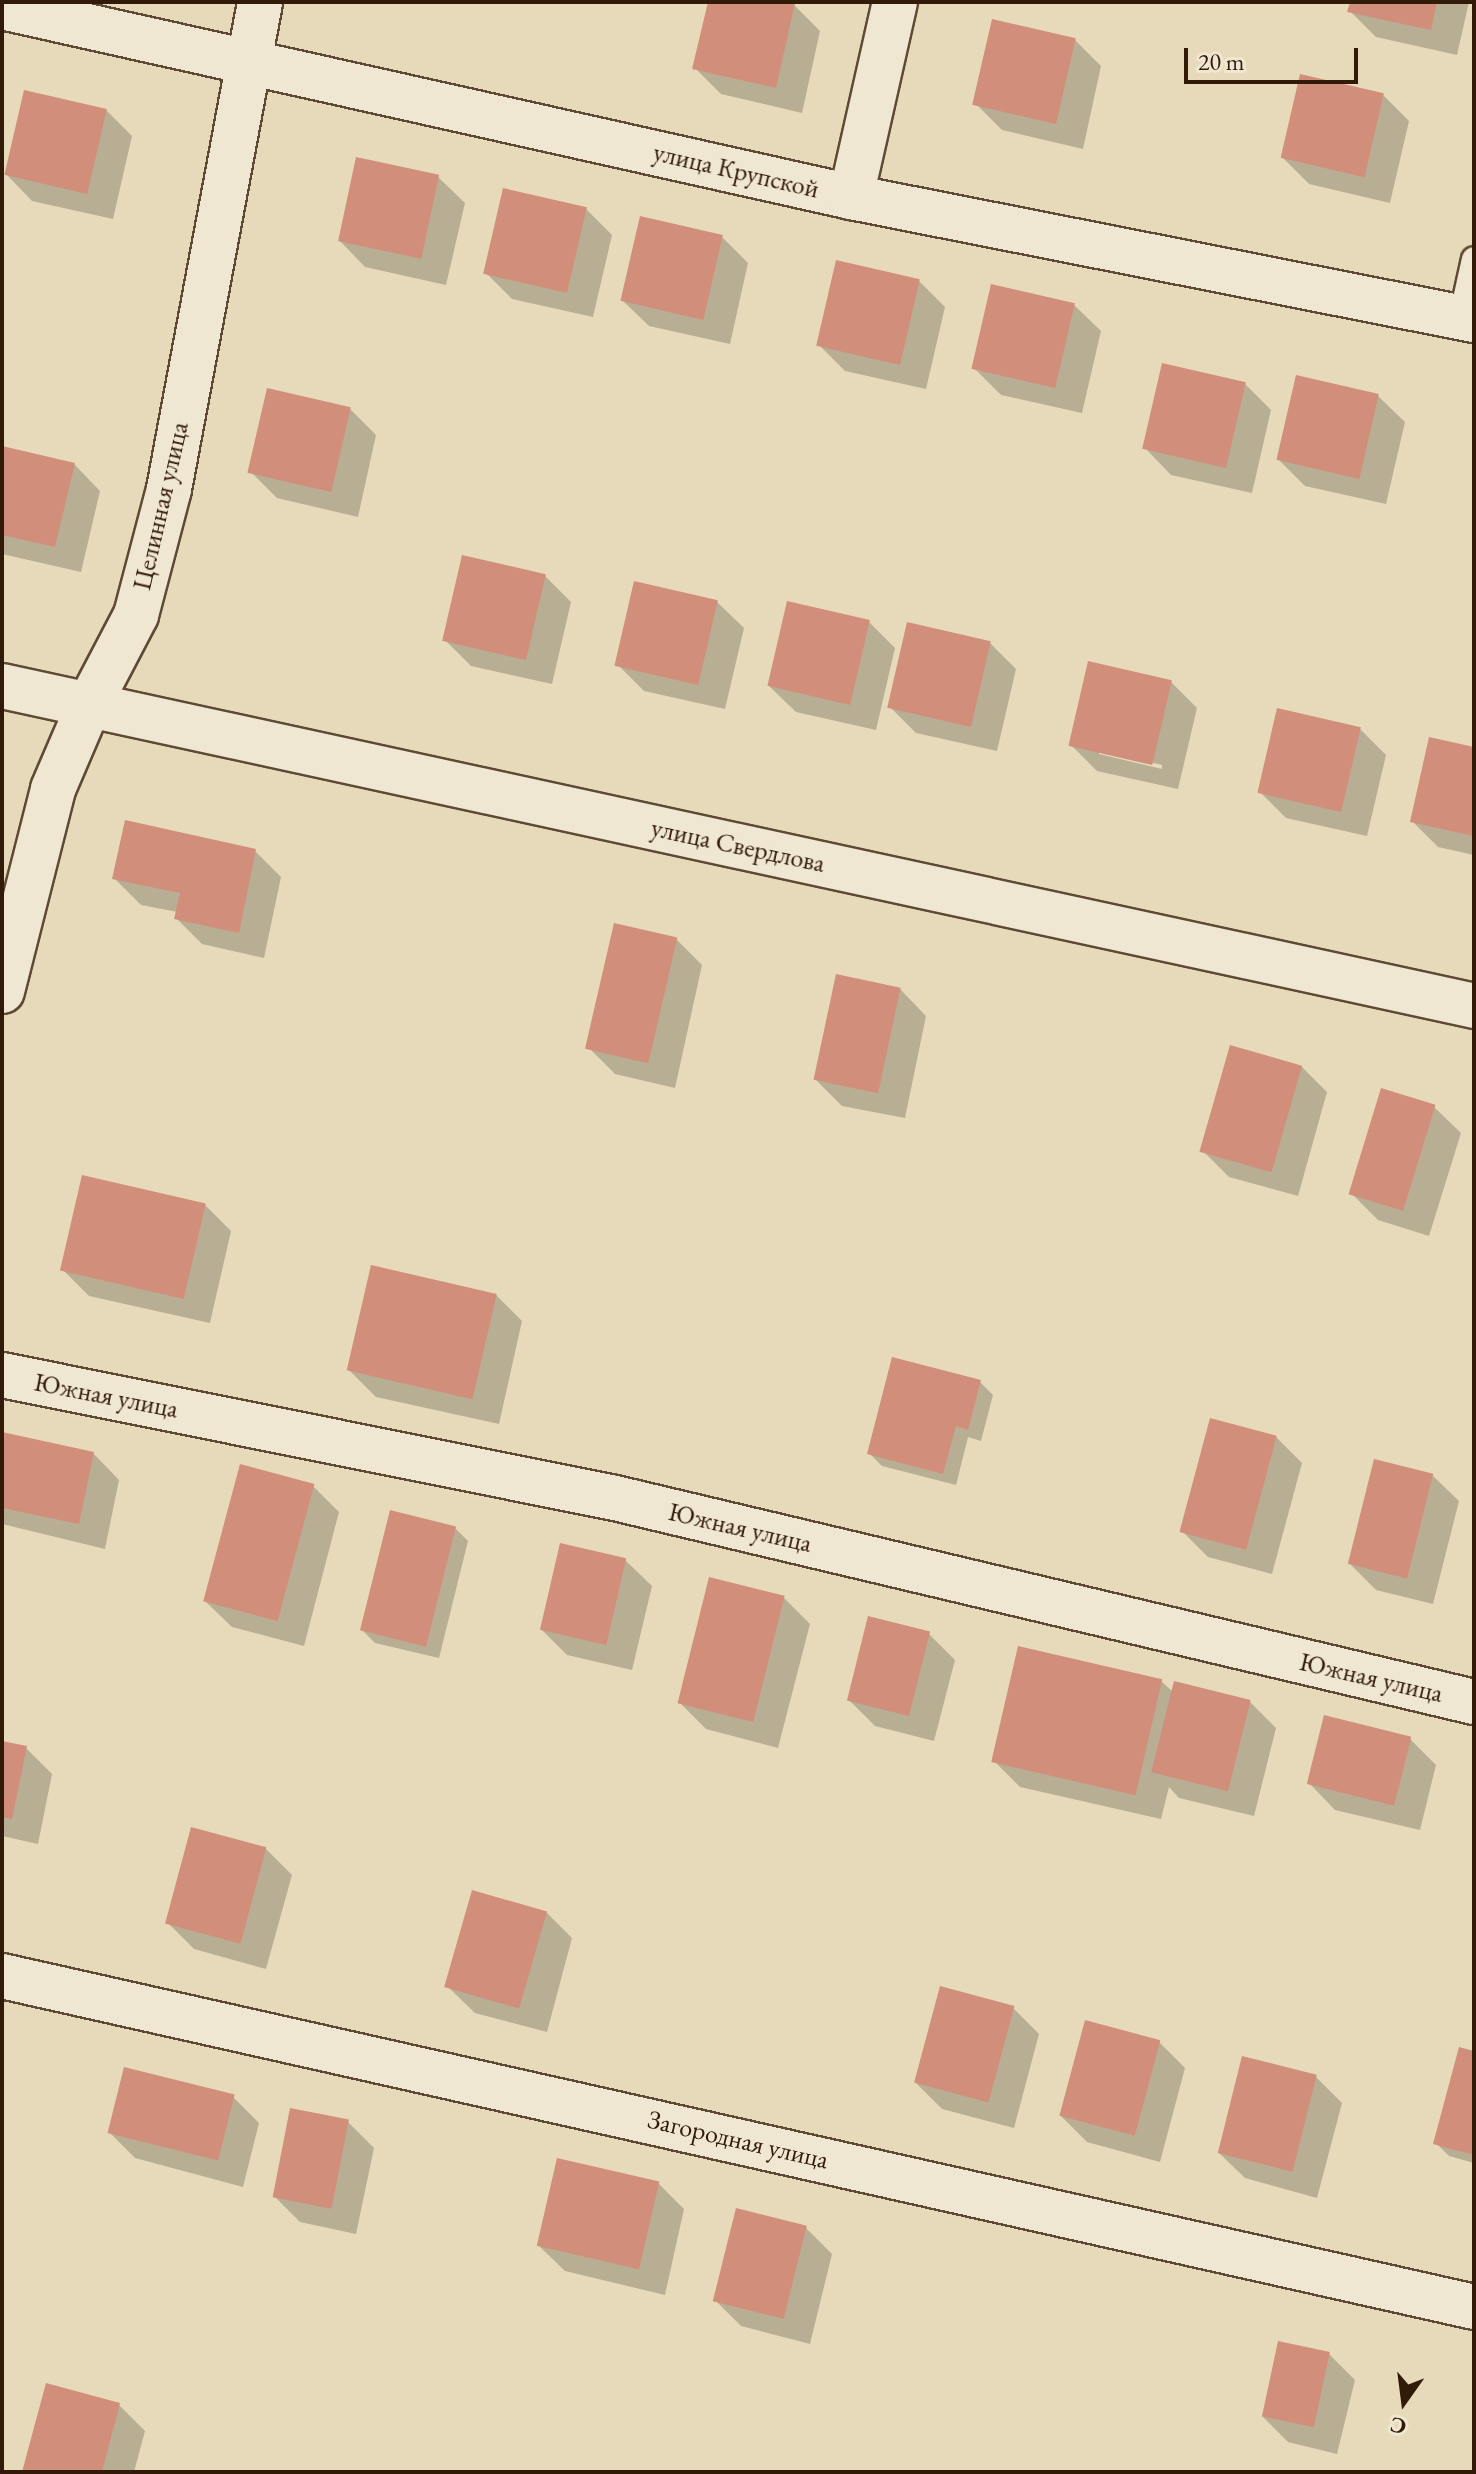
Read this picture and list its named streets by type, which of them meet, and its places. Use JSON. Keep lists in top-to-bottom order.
{
  "streets": {
    "street": [
      "улица Крупской",
      "Целинная улица",
      "улица Свердлова",
      "Южная улица",
      "Загородная улица"
    ]
  },
  "crossings": [
    ["улица Крупской", "Целинная улица"],
    ["Целинная улица", "улица Свердлова"]
  ],
  "scale_bar": "20 m",
  "north": "bottom"
}
